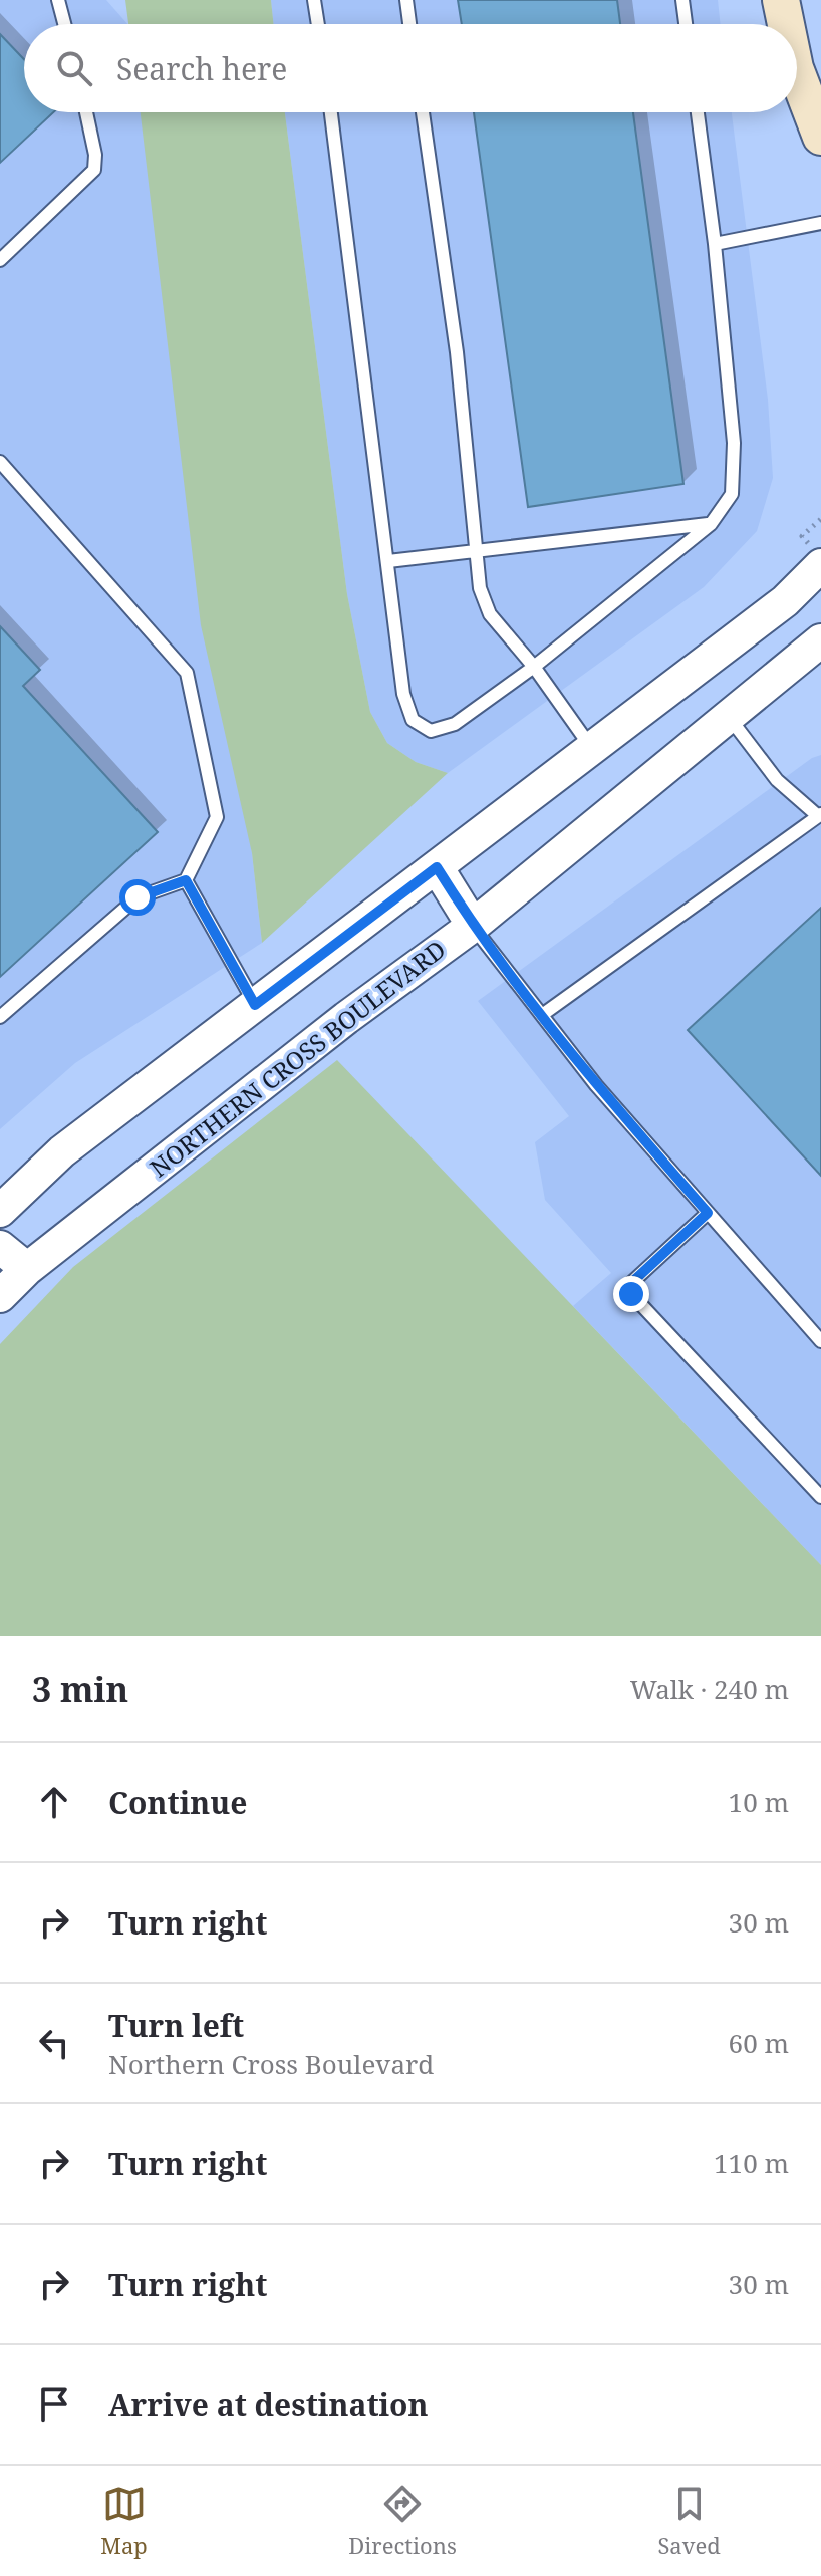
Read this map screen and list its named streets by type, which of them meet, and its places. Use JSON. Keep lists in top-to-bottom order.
{
  "streets": {
    "street": ["NORTHERN CROSS BOULEVARD"]
  },
  "page": {
    "search": "Search here",
    "heading": ["3 min", "Walk · 240 m"],
    "list": [
      ["Continue", "10 m"],
      ["Turn right", "30 m"],
      ["Turn left", "Northern Cross Boulevard", "60 m"],
      ["Turn right", "110 m"],
      ["Turn right", "30 m"],
      "Arrive at destination"
    ],
    "nav": ["Map", "Directions", "Saved"]
  }
}
